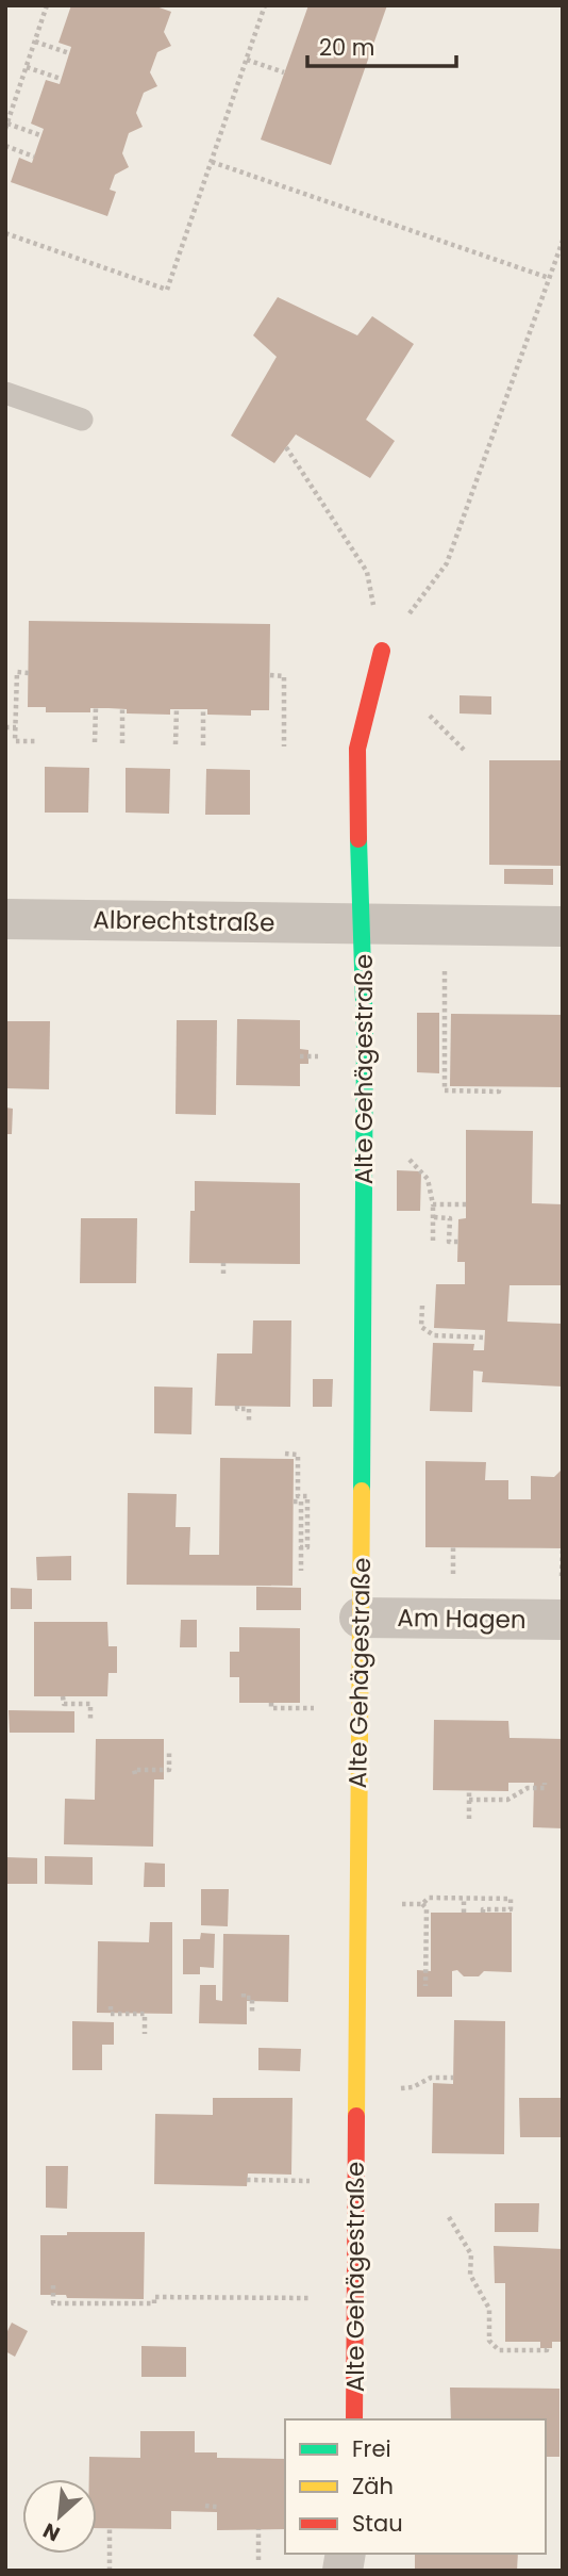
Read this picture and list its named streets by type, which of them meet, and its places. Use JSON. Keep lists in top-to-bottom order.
{
  "streets": {
    "street": ["Albrechtstraße", "Alte Gehägestraße", "Am Hagen"]
  },
  "crossings": [
    ["Albrechtstraße", "Alte Gehägestraße"],
    ["Alte Gehägestraße", "Am Hagen"]
  ],
  "legend": ["Frei", "Zäh", "Stau"],
  "scale_bar": "20 m",
  "north": "bottom left"
}
